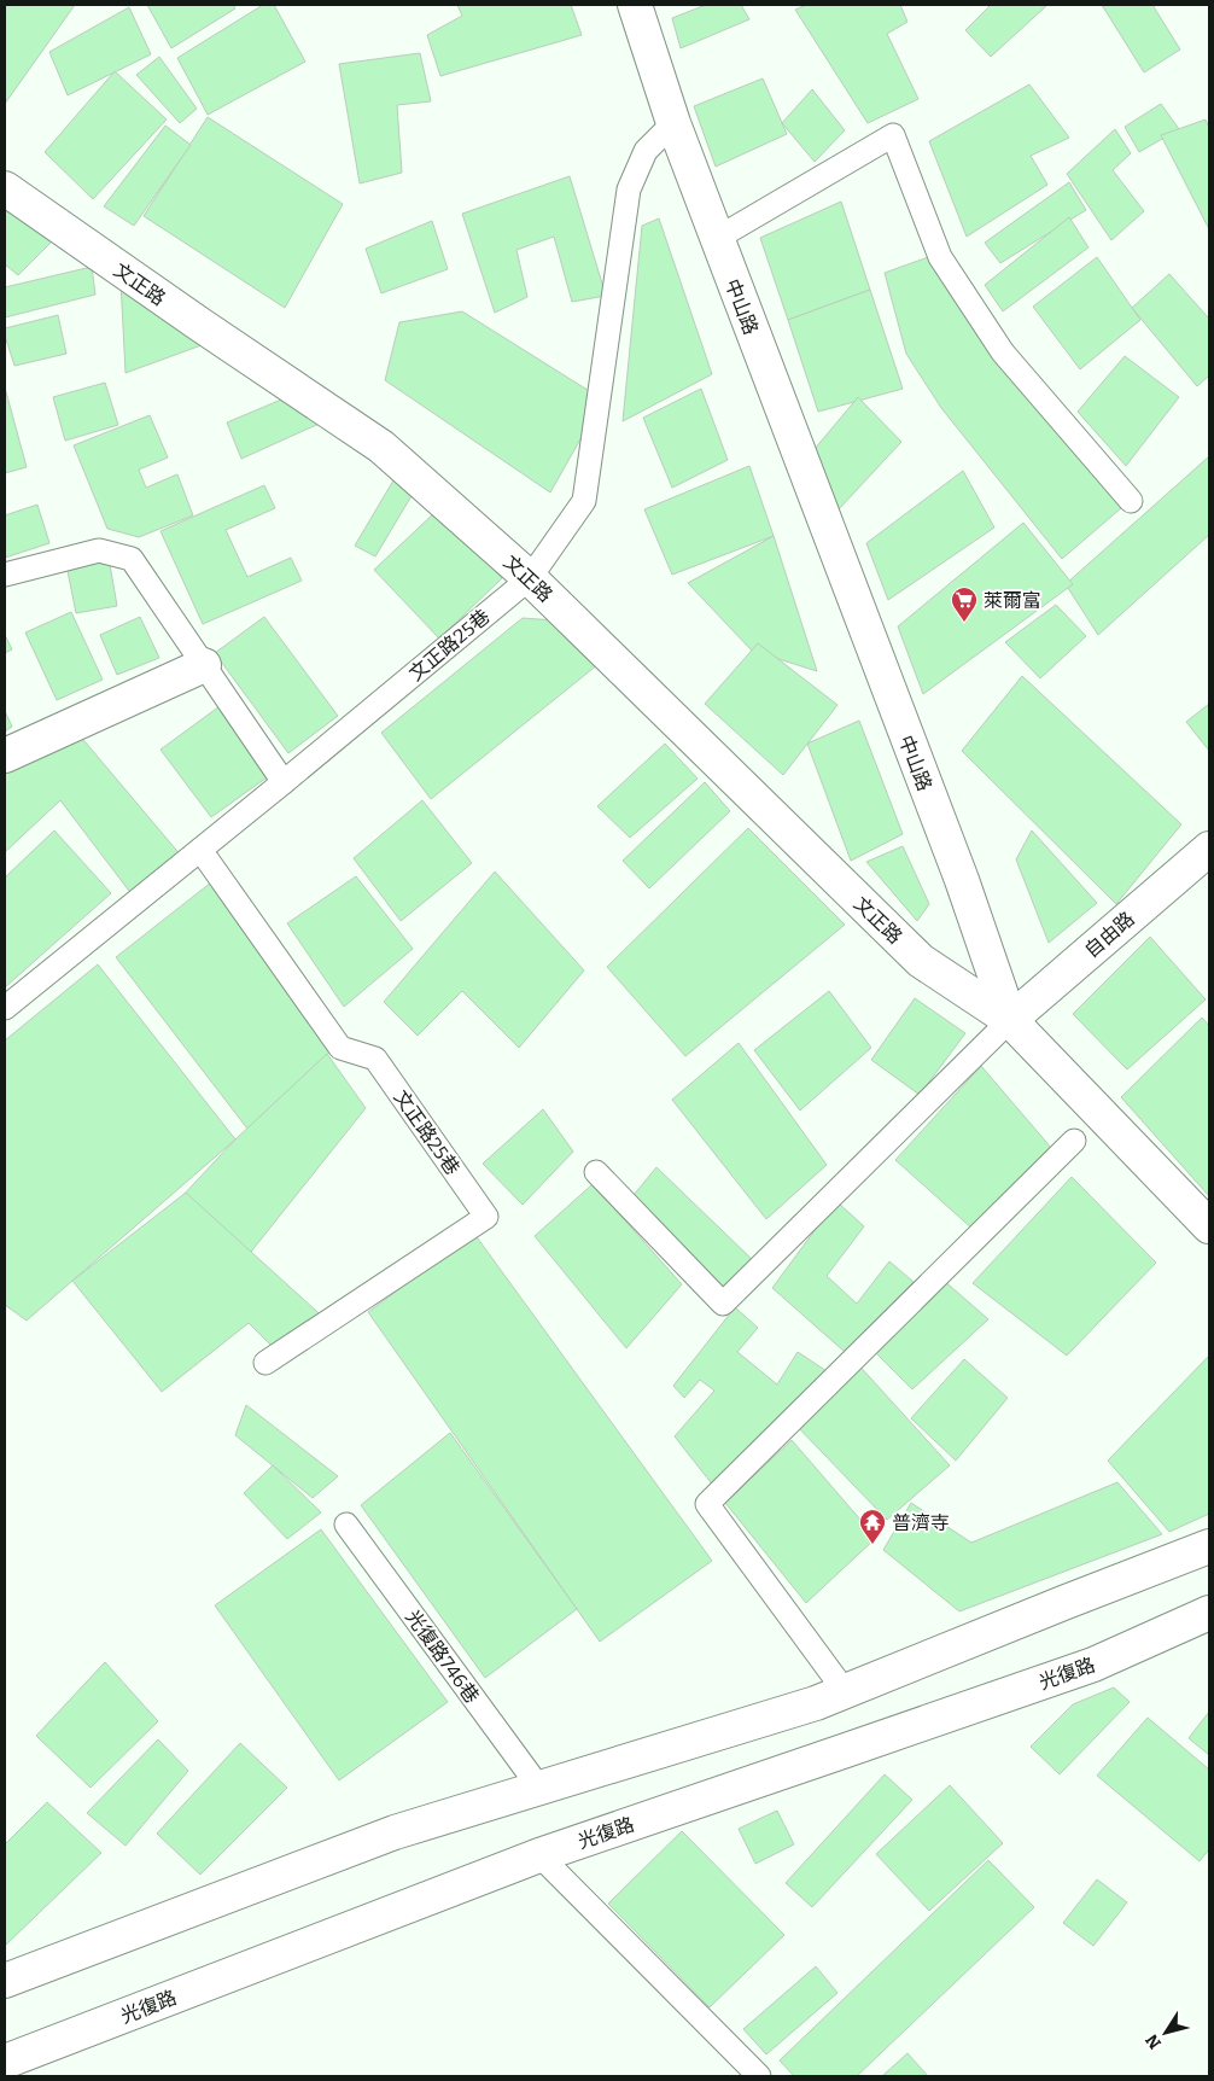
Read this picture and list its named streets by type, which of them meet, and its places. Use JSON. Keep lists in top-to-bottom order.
{
  "streets": {
    "street": [
      "文正路",
      "中山路",
      "自由路",
      "光復路"
    ],
    "lane": ["文正路25巷", "光復路746巷"]
  },
  "crossings": [
    ["文正路", "中山路"],
    ["文正路", "文正路25巷"],
    ["文正路", "自由路"],
    ["中山路", "文正路25巷"],
    ["中山路", "自由路"]
  ],
  "places": {
    "supermarket": ["萊爾富"],
    "temple": ["普濟寺"]
  },
  "north": "bottom left"
}
